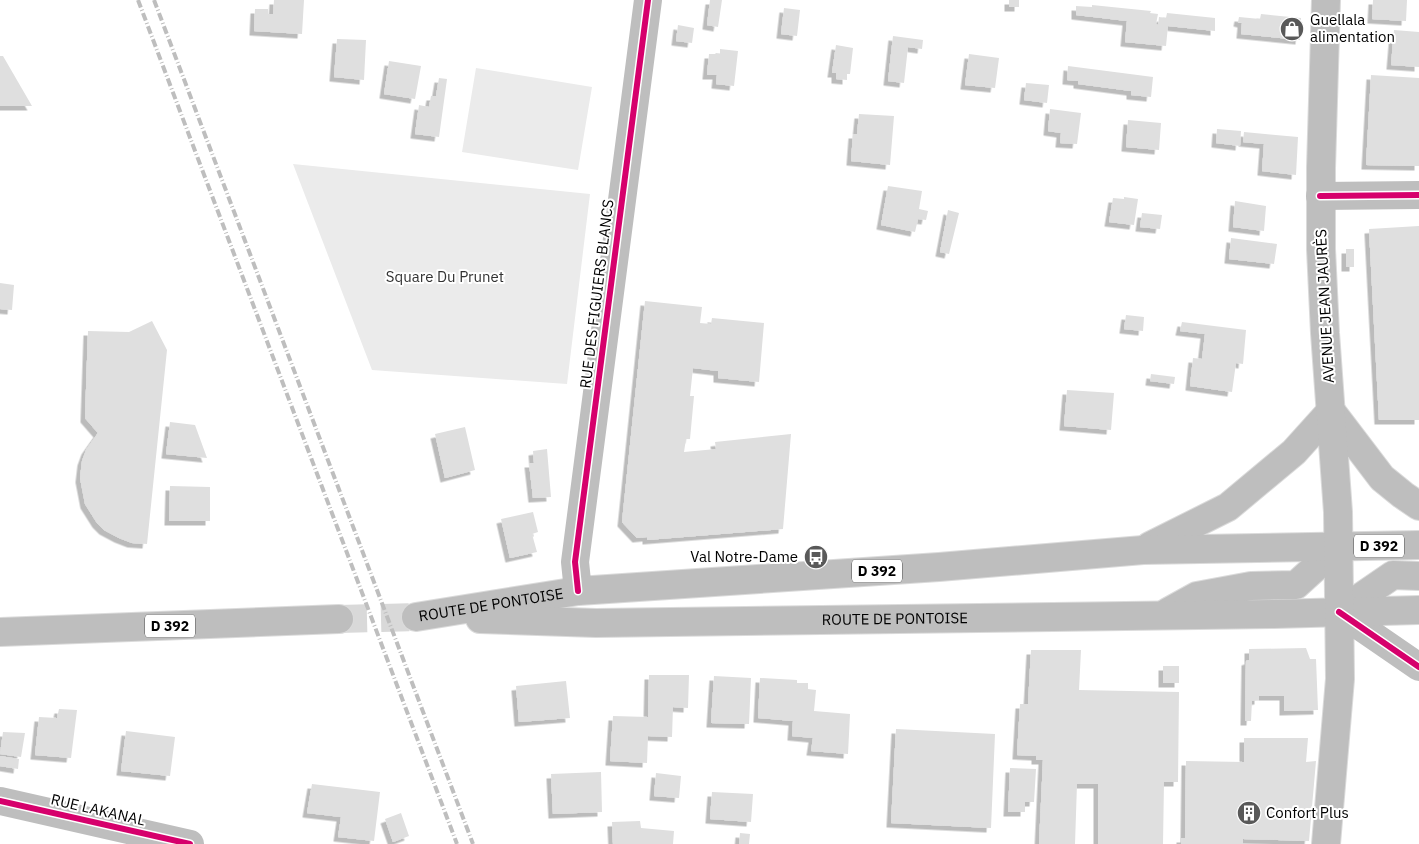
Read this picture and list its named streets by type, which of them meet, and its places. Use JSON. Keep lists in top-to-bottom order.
{
  "streets": {
    "main road": [
      "RUE DES FIGUIERS BLANCS",
      "AVENUE JEAN JAURÈS",
      "D 392",
      "ROUTE DE PONTOISE",
      "RUE LAKANAL"
    ]
  },
  "crossings": [
    ["RUE DES FIGUIERS BLANCS", "ROUTE DE PONTOISE"],
    ["AVENUE JEAN JAURÈS", "D 392"],
    ["AVENUE JEAN JAURÈS", "ROUTE DE PONTOISE"],
    ["D 392", "ROUTE DE PONTOISE"]
  ],
  "parks": ["Square Du Prunet"],
  "places": {
    "shop": ["Guellala alimentation"],
    "bus stop": ["Val Notre-Dame"],
    "building": ["Confort Plus"]
  }
}
